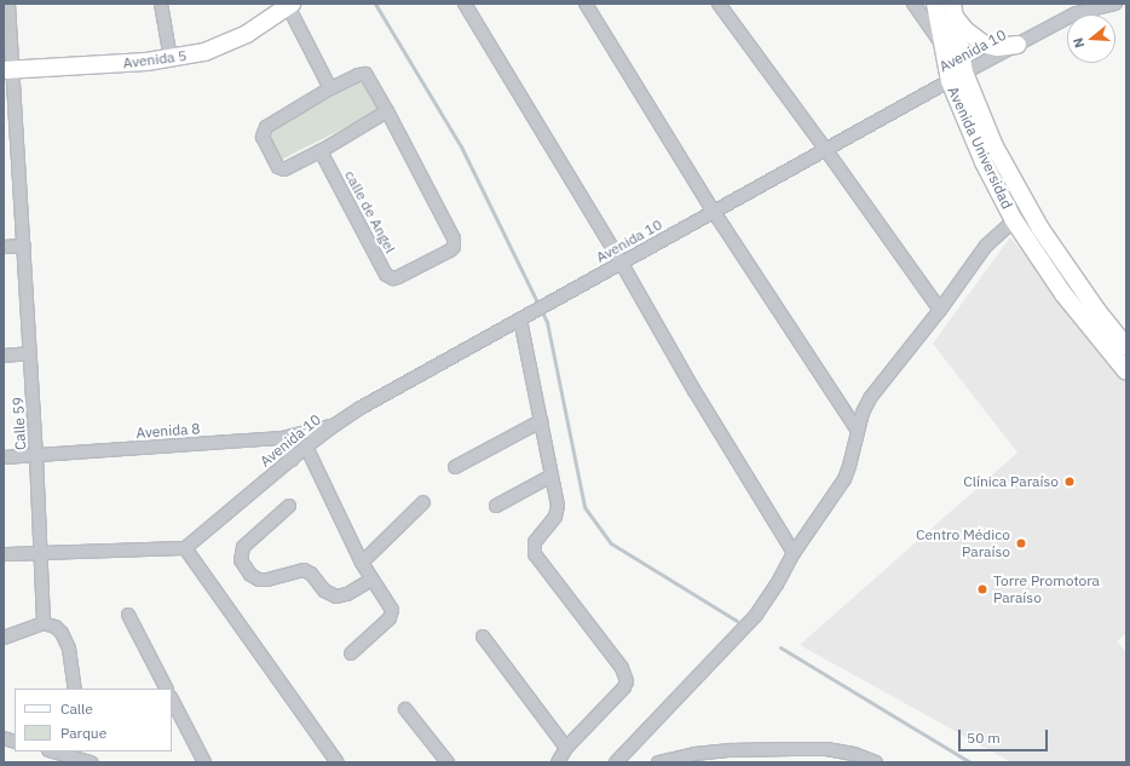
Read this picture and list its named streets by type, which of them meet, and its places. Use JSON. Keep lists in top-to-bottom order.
{
  "streets": {
    "street": [
      "Avenida 10",
      "Avenida 5",
      "Avenida Universidad",
      "calle de Angel",
      "Calle 59",
      "Avenida 8"
    ]
  },
  "crossings": [
    ["Avenida 10", "Avenida Universidad"],
    ["Avenida 10", "Avenida 8"],
    ["Avenida 5", "Calle 59"],
    ["Calle 59", "Avenida 8"]
  ],
  "places": ["Clínica Paraíso", "Centro Médico Paraíso", "Torre Promotora Paraíso"],
  "legend": ["Calle", "Parque"],
  "scale_bar": "50 m",
  "north": "left"
}
